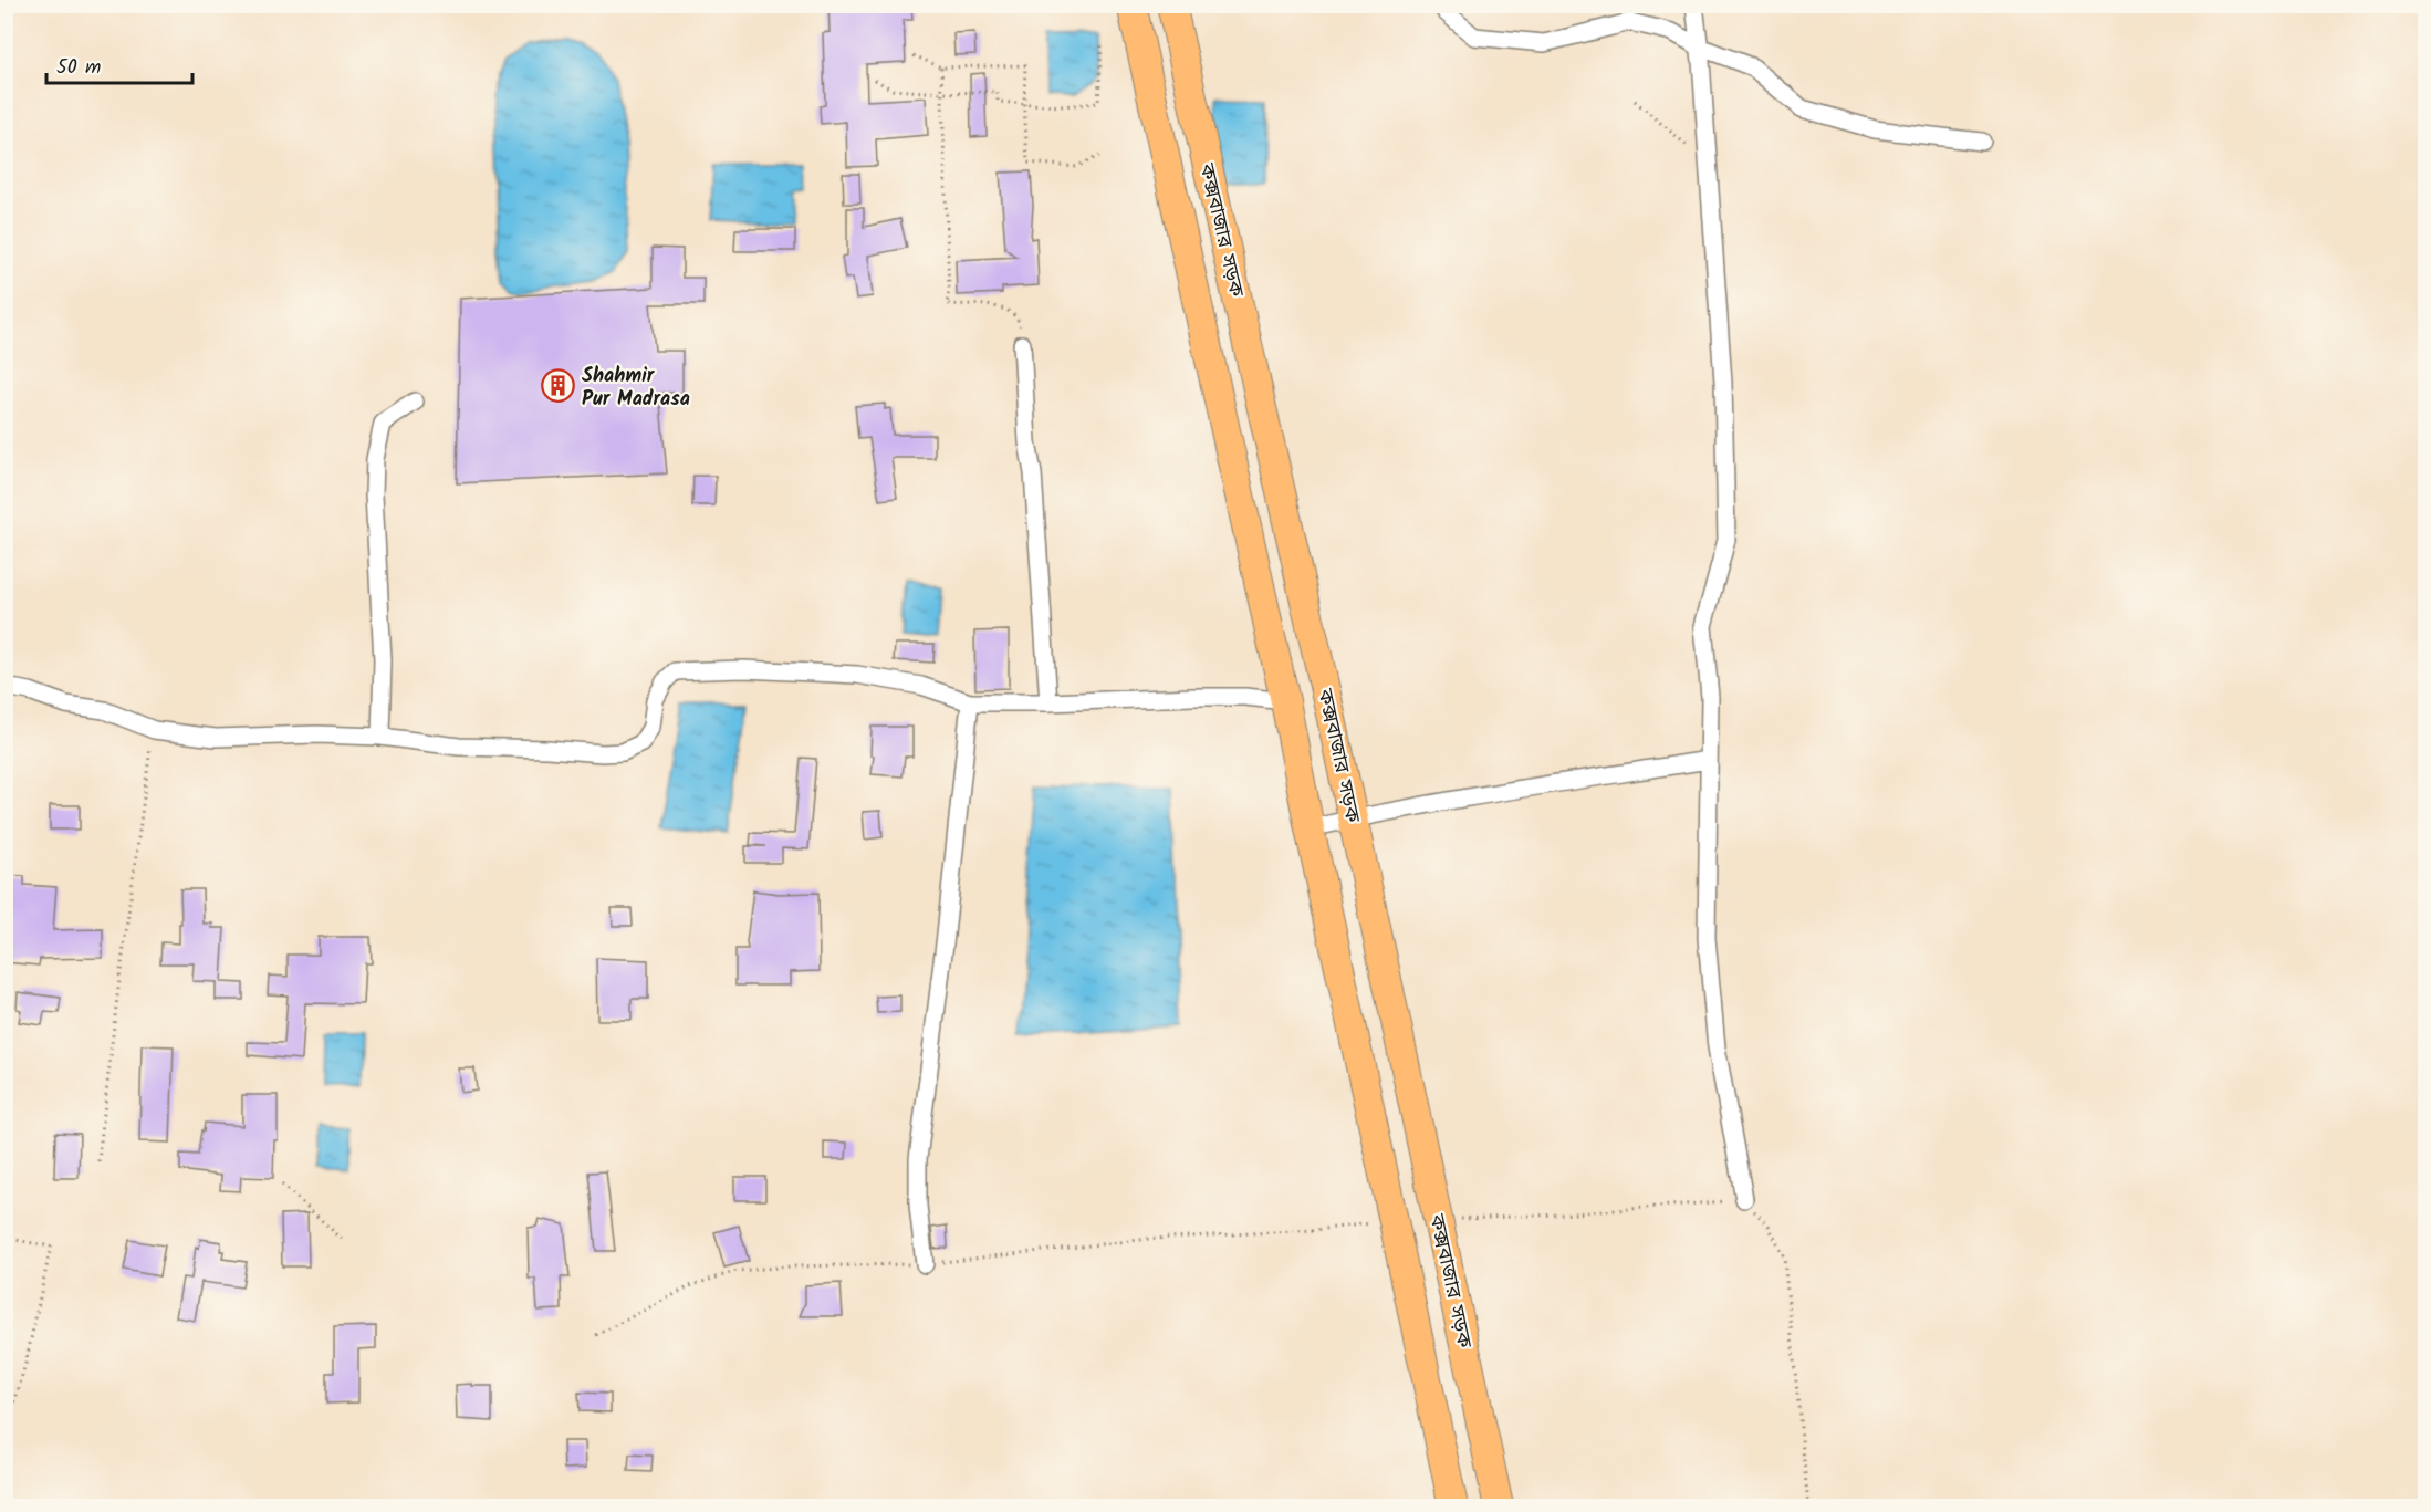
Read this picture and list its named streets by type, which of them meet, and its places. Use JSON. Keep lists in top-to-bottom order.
{
  "streets": {
    "highway": ["কক্সবাজার সড়ক"]
  },
  "places": {
    "building": ["Shahmir Pur Madrasa"]
  },
  "scale_bar": "50 m"
}
